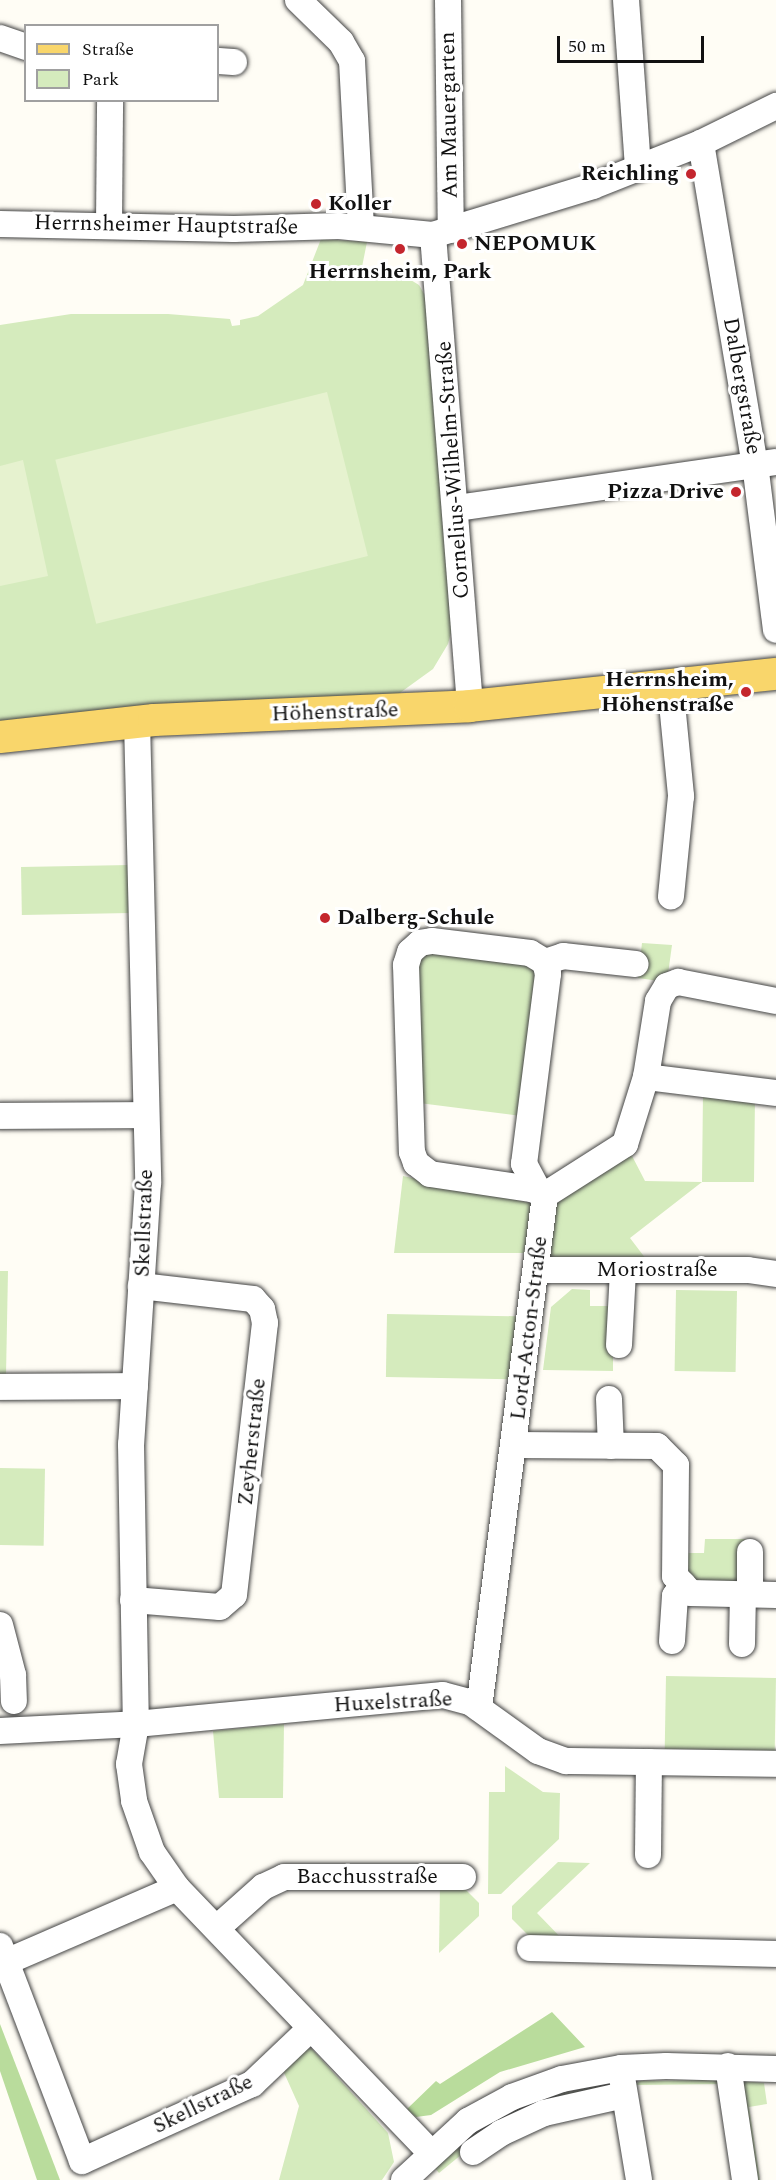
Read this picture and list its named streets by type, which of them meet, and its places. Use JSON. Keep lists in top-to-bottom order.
{
  "streets": {
    "main road": ["Höhenstraße"],
    "street": [
      "Am Mauergarten",
      "Herrnsheimer Hauptstraße",
      "Dalbergstraße",
      "Cornelius-Wilhelm-Straße",
      "Skellstraße",
      "Moriostraße",
      "Lord-Acton-Straße",
      "Zeyherstraße",
      "Huxelstraße",
      "Bacchusstraße"
    ]
  },
  "crossings": [
    ["Am Mauergarten", "Herrnsheimer Hauptstraße"],
    ["Am Mauergarten", "Cornelius-Wilhelm-Straße"],
    ["Herrnsheimer Hauptstraße", "Dalbergstraße"],
    ["Herrnsheimer Hauptstraße", "Cornelius-Wilhelm-Straße"],
    ["Cornelius-Wilhelm-Straße", "Höhenstraße"],
    ["Höhenstraße", "Skellstraße"],
    ["Skellstraße", "Zeyherstraße"],
    ["Skellstraße", "Huxelstraße"],
    ["Skellstraße", "Bacchusstraße"],
    ["Moriostraße", "Lord-Acton-Straße"],
    ["Lord-Acton-Straße", "Huxelstraße"]
  ],
  "places": [
    "Reichling",
    "Koller",
    "NEPOMUK",
    "Herrnsheim, Park",
    "Pizza Drive",
    "Herrnsheim, Höhenstraße",
    "Dalberg-Schule"
  ],
  "legend": ["Straße", "Park"],
  "scale_bar": "50 m"
}
